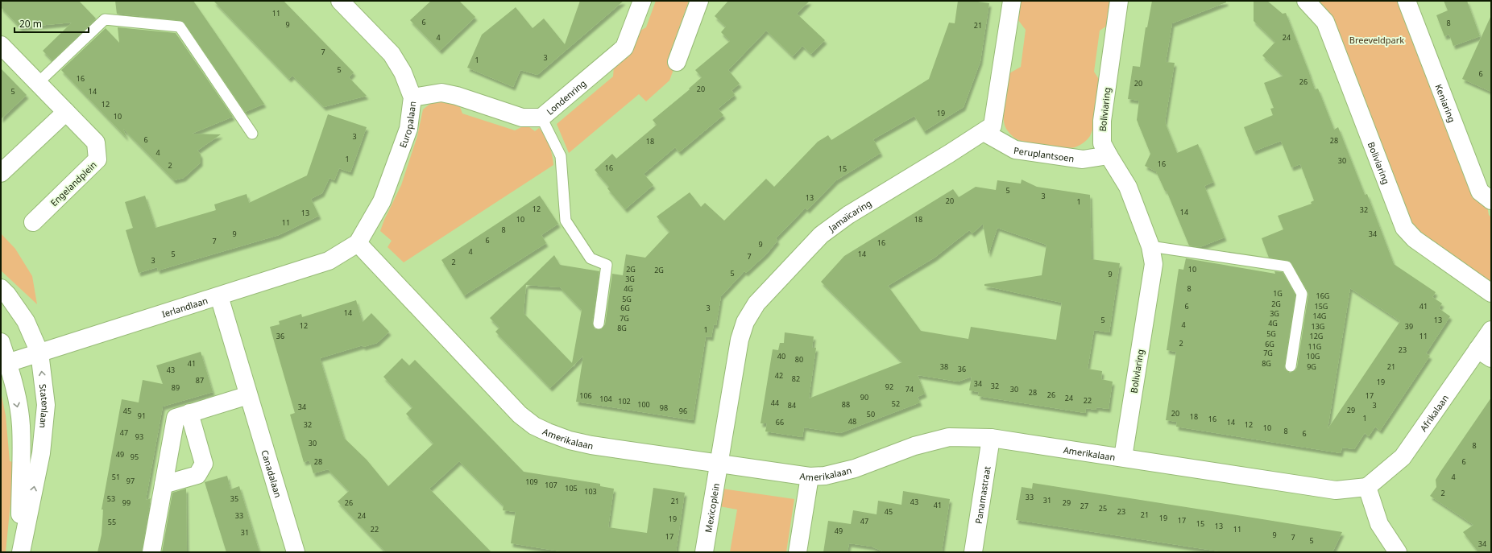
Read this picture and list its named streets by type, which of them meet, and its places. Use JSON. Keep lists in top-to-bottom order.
{
  "streets": {
    "street": [
      "Londenring",
      "Keniaring",
      "Boliviaring",
      "Europalaan",
      "Peruplantsoen",
      "Engelandplein",
      "Jamaïcaring",
      "Ierlandlaan",
      "Statenlaan",
      "Afrikalaan",
      "Amerikalaan",
      "Canadalaan",
      "Panamastraat",
      "Mexicoplein"
    ]
  },
  "crossings": [
    ["Londenring", "Europalaan"],
    ["Boliviaring", "Peruplantsoen"],
    ["Boliviaring", "Amerikalaan"],
    ["Europalaan", "Ierlandlaan"],
    ["Europalaan", "Amerikalaan"],
    ["Peruplantsoen", "Jamaïcaring"],
    ["Jamaïcaring", "Amerikalaan"],
    ["Jamaïcaring", "Mexicoplein"],
    ["Ierlandlaan", "Statenlaan"],
    ["Ierlandlaan", "Amerikalaan"],
    ["Ierlandlaan", "Canadalaan"],
    ["Afrikalaan", "Amerikalaan"],
    ["Amerikalaan", "Panamastraat"],
    ["Amerikalaan", "Mexicoplein"]
  ],
  "parks": ["Breeveldpark"],
  "house_numbers": [
    "11",
    "6",
    "8",
    "9",
    "21",
    "4",
    "24",
    "7",
    "3",
    "1",
    "5",
    "6",
    "16",
    "26",
    "20",
    "20",
    "5",
    "14",
    "12",
    "19",
    "10",
    "3",
    "6",
    "28",
    "18",
    "4",
    "1",
    "30",
    "16",
    "2",
    "16",
    "15",
    "5",
    "3",
    "13",
    "20",
    "1",
    "12",
    "32",
    "14",
    "13",
    "10",
    "18",
    "11",
    "8",
    "9",
    "34",
    "6",
    "7",
    "16",
    "9",
    "4",
    "5",
    "14",
    "7",
    "3",
    "2",
    "2G",
    "10",
    "2G",
    "5",
    "9",
    "3G",
    "4G",
    "8",
    "1G",
    "16G",
    "5G",
    "2G",
    "6",
    "15G",
    "41",
    "6G",
    "3",
    "14",
    "3G",
    "14G",
    "7G",
    "5",
    "13",
    "4G",
    "4",
    "12",
    "13G",
    "39",
    "8G",
    "1",
    "5G",
    "36",
    "12G",
    "11",
    "2",
    "6G",
    "11G",
    "23",
    "7G",
    "40",
    "10G",
    "80",
    "41",
    "8G",
    "38",
    "9G",
    "21",
    "36",
    "43",
    "42",
    "82",
    "87",
    "19",
    "34",
    "32",
    "92",
    "89",
    "74",
    "30",
    "28",
    "26",
    "106",
    "17",
    "90",
    "24",
    "104",
    "22",
    "102",
    "44",
    "52",
    "100",
    "88",
    "84",
    "3",
    "34",
    "98",
    "29",
    "45",
    "96",
    "20",
    "50",
    "91",
    "18",
    "1",
    "16",
    "48",
    "66",
    "14",
    "32",
    "12",
    "10",
    "8",
    "47",
    "6",
    "93",
    "30",
    "8",
    "49",
    "95",
    "28",
    "6",
    "51",
    "4",
    "97",
    "109",
    "107",
    "105",
    "103",
    "2",
    "33",
    "53",
    "35",
    "31",
    "21",
    "43",
    "99",
    "26",
    "29",
    "41",
    "27",
    "25",
    "45",
    "23",
    "21",
    "33",
    "24",
    "19",
    "19",
    "17",
    "47",
    "55",
    "15",
    "13",
    "22",
    "11",
    "49",
    "31",
    "9",
    "17",
    "7",
    "5",
    "34"
  ],
  "scale_bar": "20 m"
}
